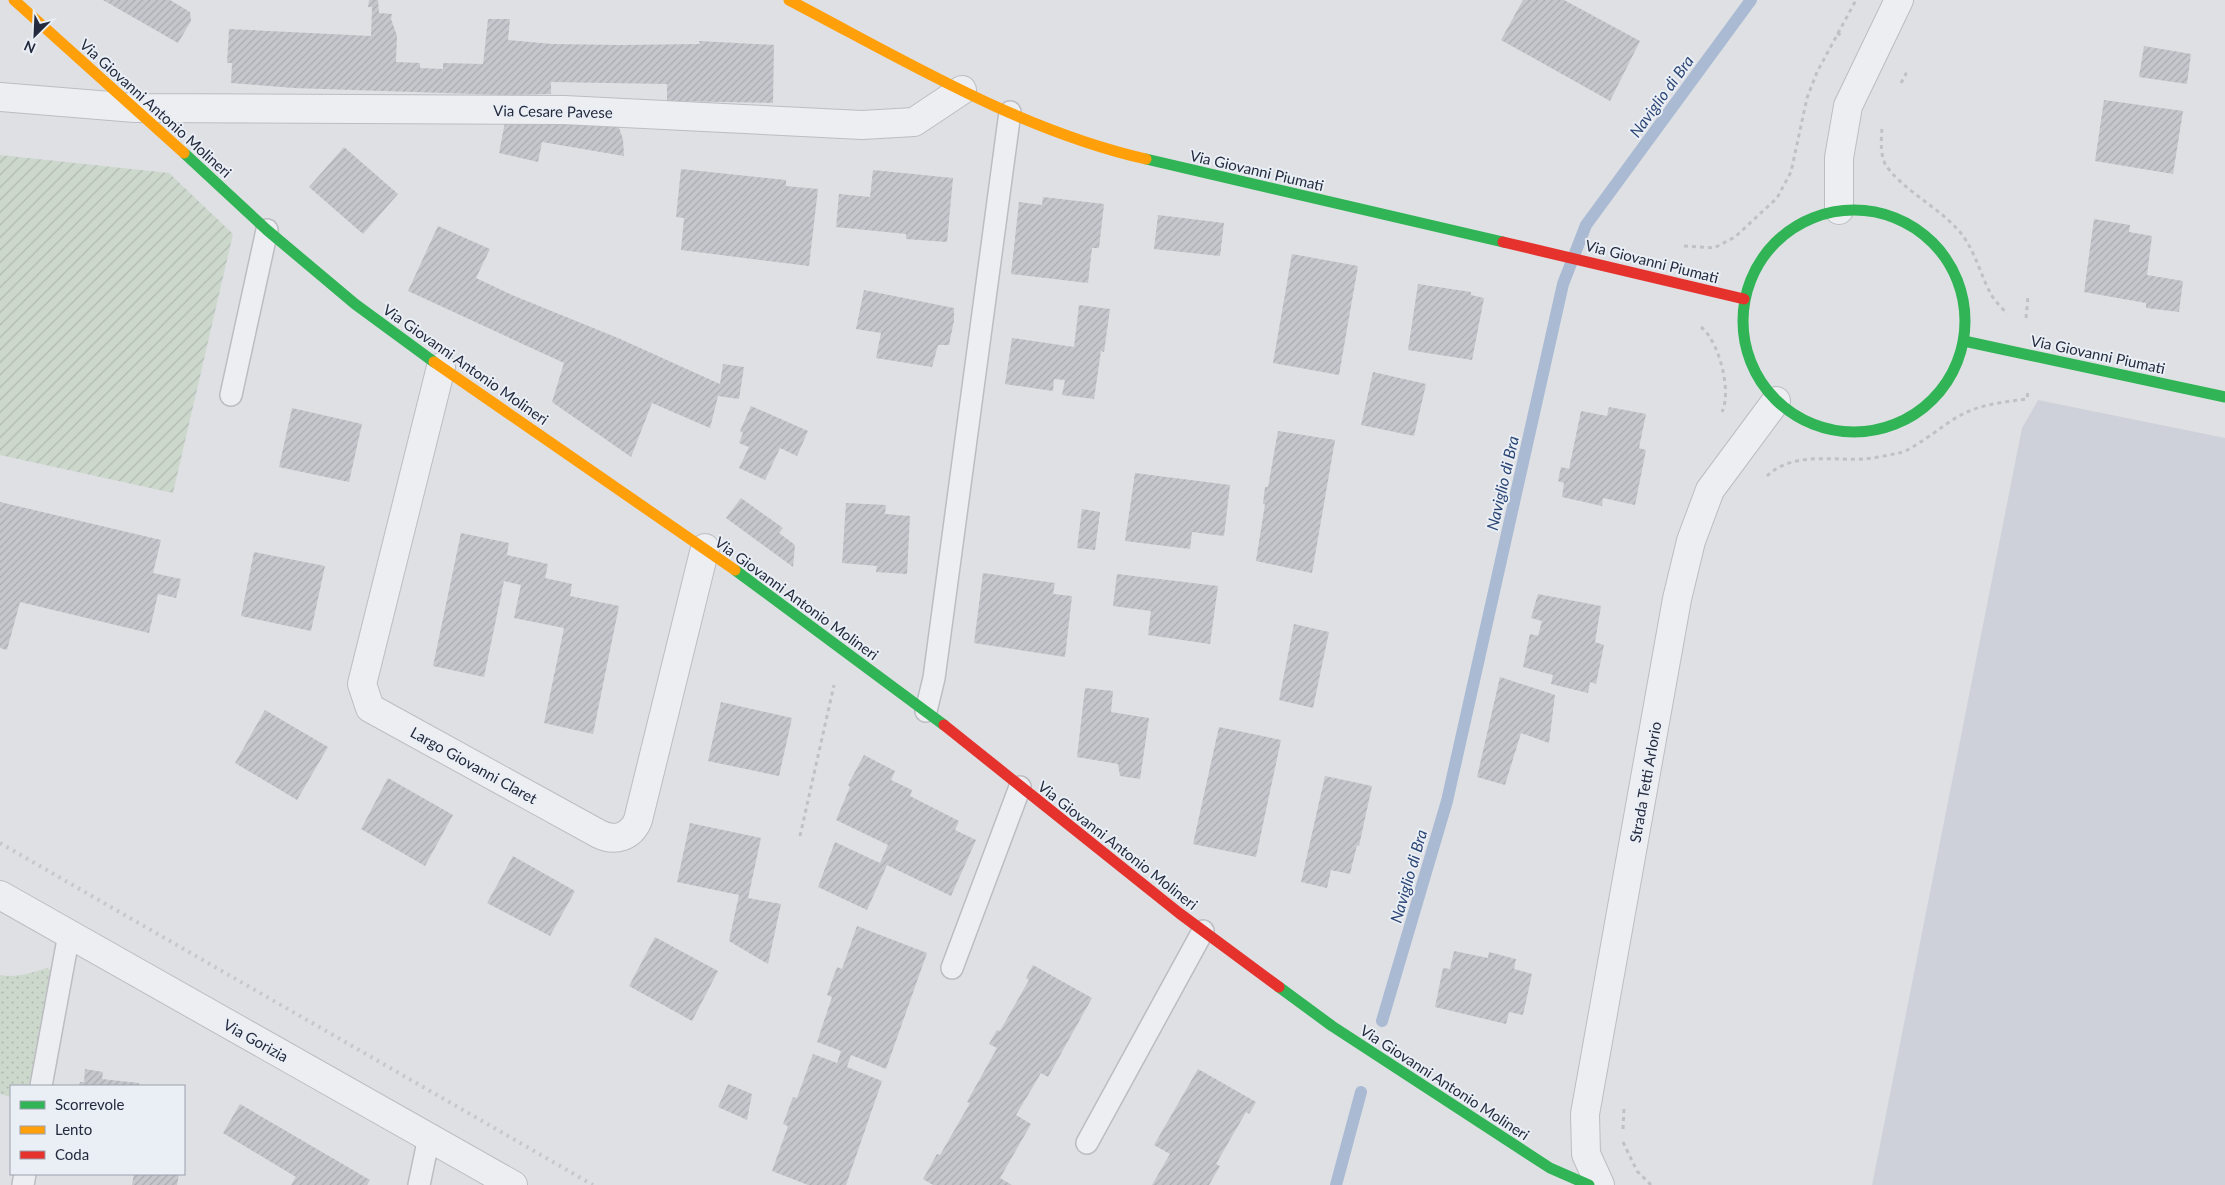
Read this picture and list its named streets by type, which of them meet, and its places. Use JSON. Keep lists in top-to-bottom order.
{
  "streets": {
    "street": [
      "Via Giovanni Antonio Molineri",
      "Via Cesare Pavese",
      "Via Giovanni Piumati",
      "Largo Giovanni Claret",
      "Strada Tetti Arlorio",
      "Via Gorizia"
    ]
  },
  "crossings": [
    ["Via Giovanni Antonio Molineri", "Via Cesare Pavese"],
    ["Via Giovanni Antonio Molineri", "Largo Giovanni Claret"],
    ["Via Cesare Pavese", "Via Giovanni Piumati"]
  ],
  "water": ["Naviglio di Bra"],
  "legend": ["Scorrevole", "Lento", "Coda"],
  "north": "bottom left"
}
